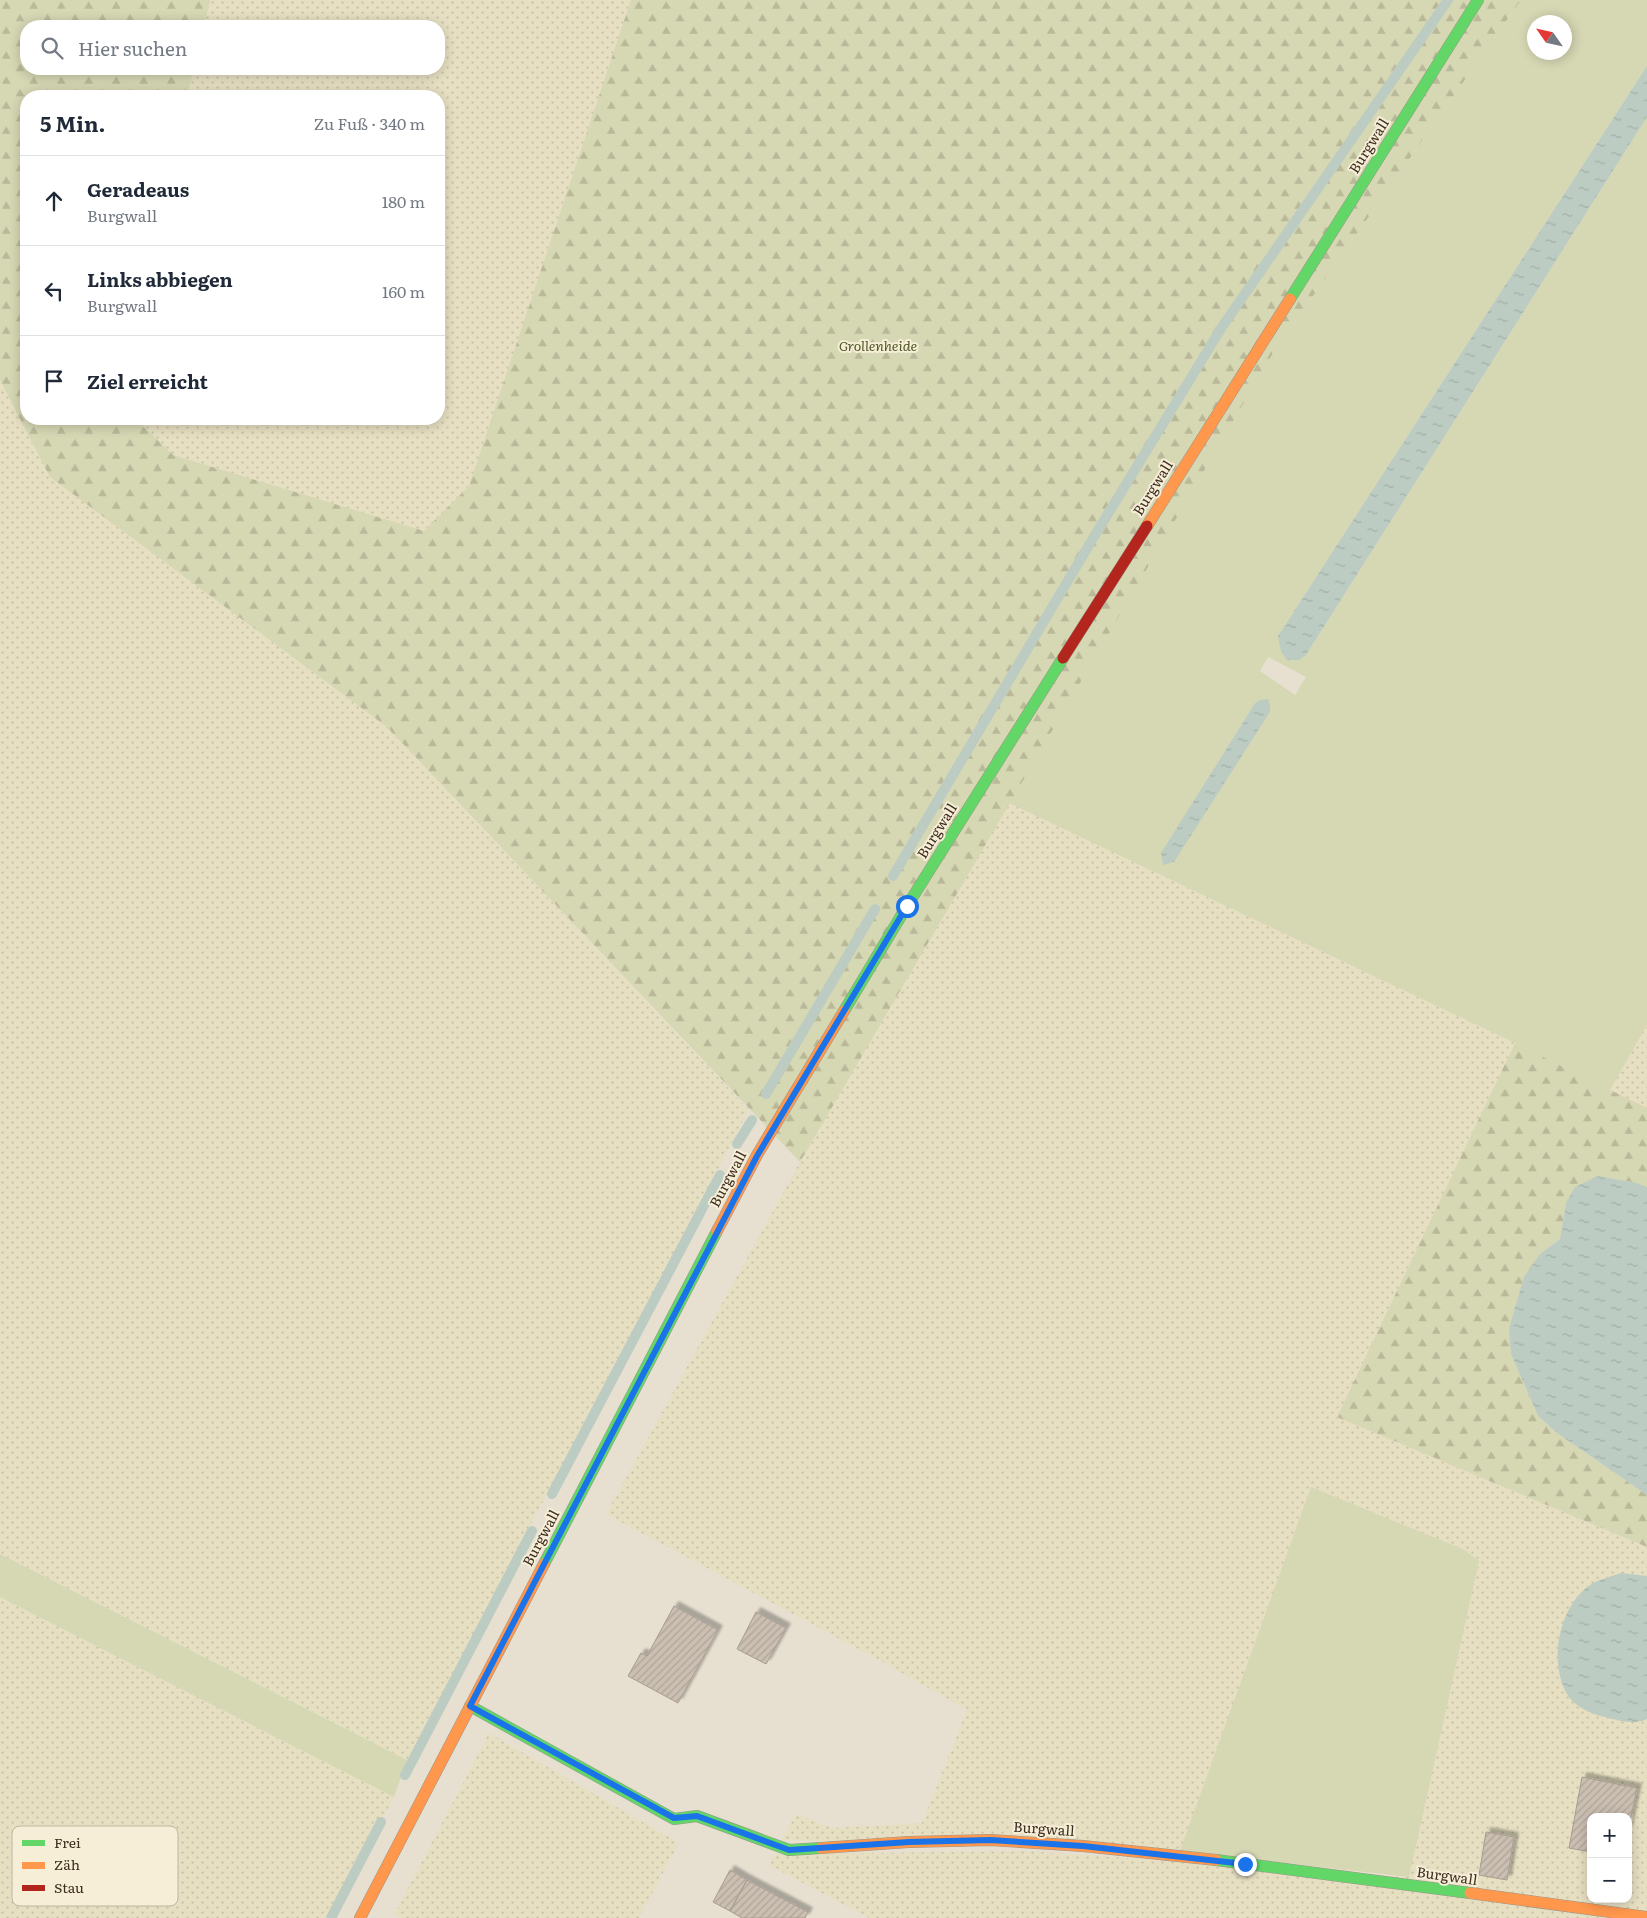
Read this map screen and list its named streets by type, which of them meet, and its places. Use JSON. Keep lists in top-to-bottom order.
{
  "streets": {
    "street": ["Burgwall"]
  },
  "parks": ["Grollenheide"],
  "legend": ["Frei", "Zäh", "Stau"],
  "north": "top left",
  "page": {
    "search": "Hier suchen",
    "heading": ["5 Min.", "Zu Fuß · 340 m"],
    "list": [
      ["Geradeaus", "Burgwall", "180 m"],
      ["Links abbiegen", "Burgwall", "160 m"],
      "Ziel erreicht"
    ],
    "map_buttons": ["+", "−"]
  }
}
